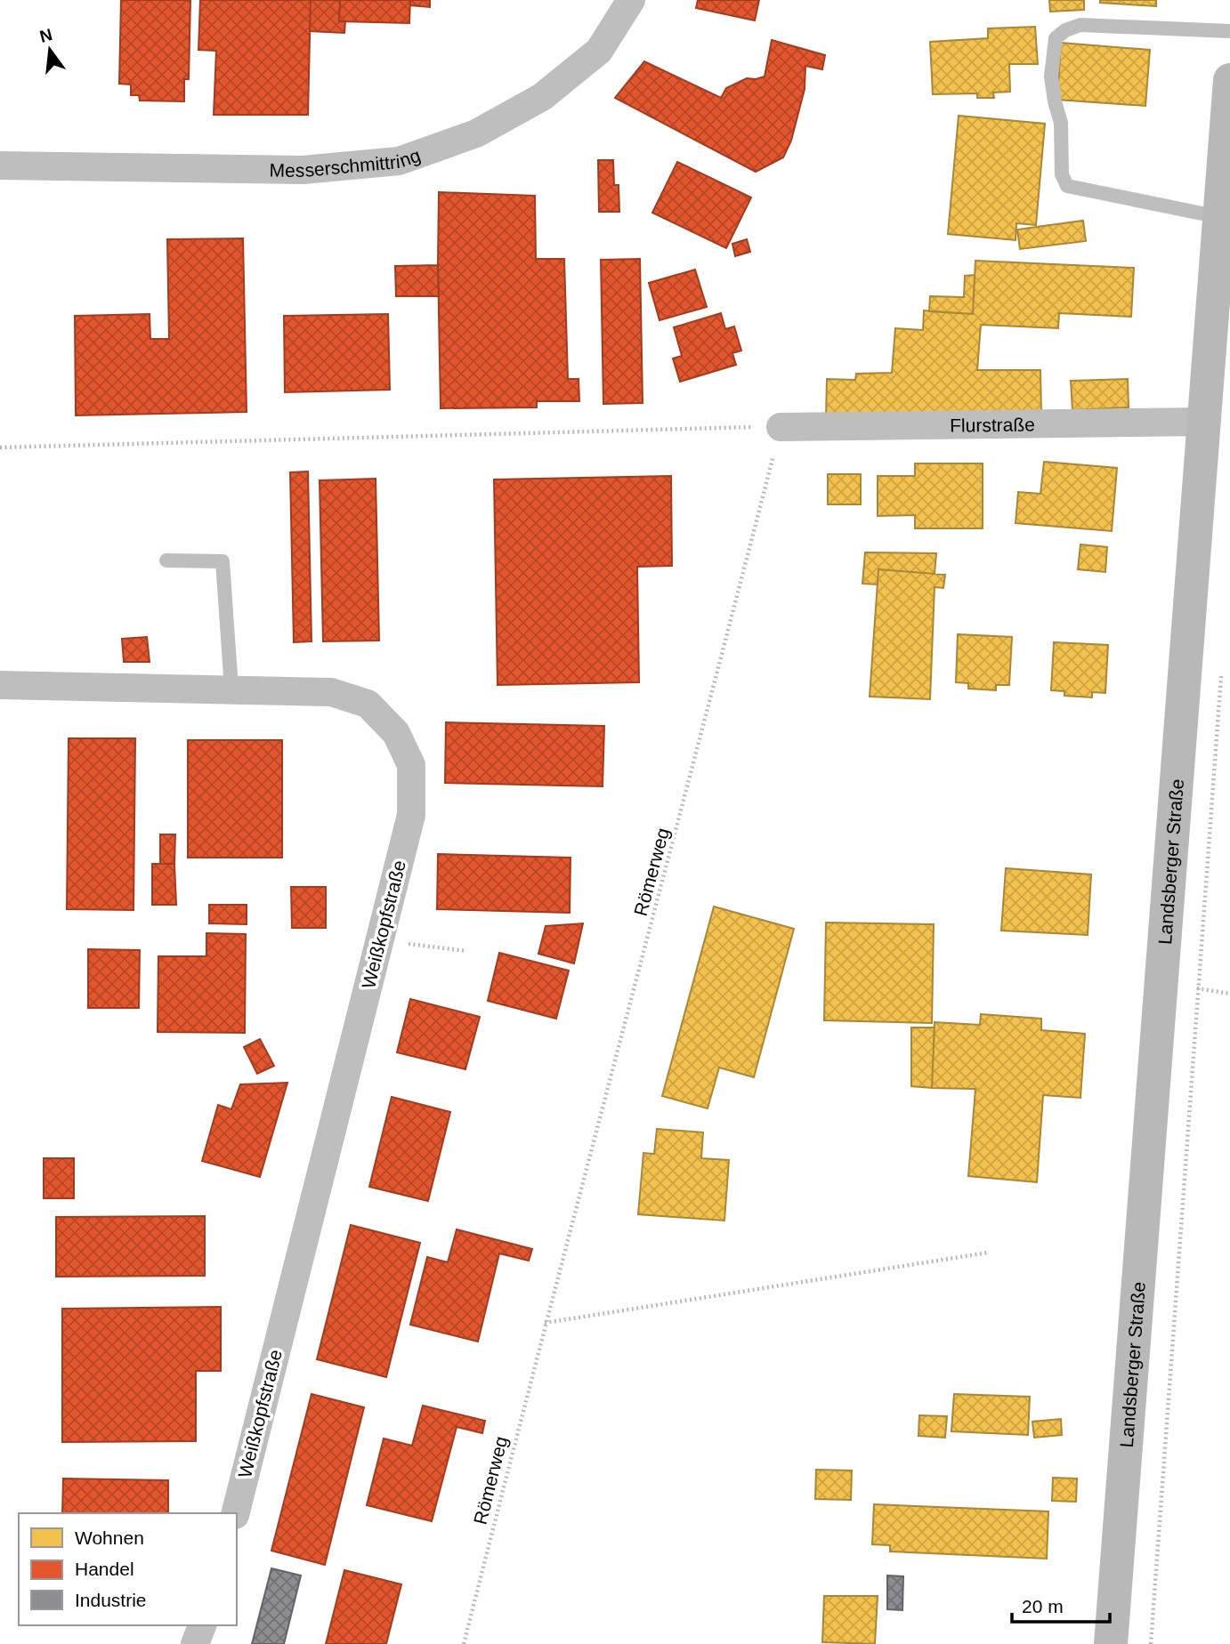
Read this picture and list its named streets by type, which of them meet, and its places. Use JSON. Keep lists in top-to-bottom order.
{
  "streets": {
    "street": [
      "Messerschmittring",
      "Flurstraße",
      "Landsberger Straße",
      "Weißkopfstraße"
    ],
    "path": ["Römerweg"]
  },
  "crossings": [
    ["Flurstraße", "Landsberger Straße"],
    ["Flurstraße", "Römerweg"]
  ],
  "legend": ["Wohnen", "Handel", "Industrie"],
  "scale_bar": "20 m",
  "north": "top"
}
